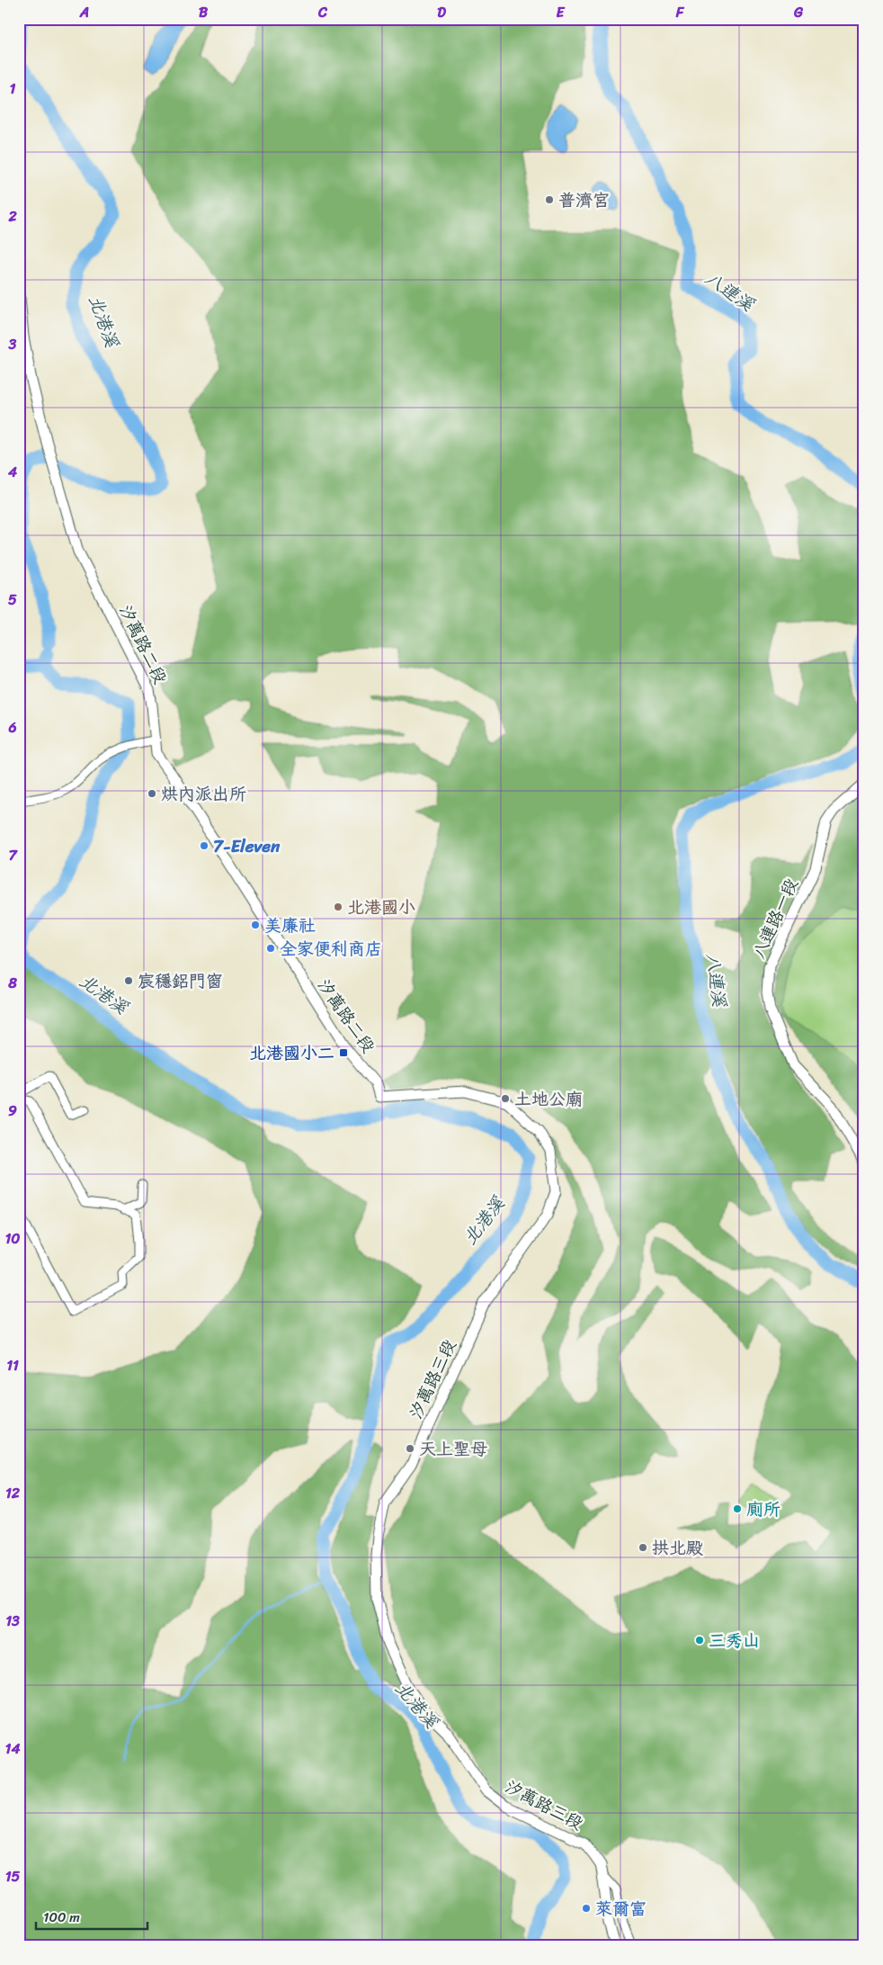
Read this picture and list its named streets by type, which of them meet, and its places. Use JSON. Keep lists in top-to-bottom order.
{
  "streets": {
    "street": ["汐萬路二段", "八連路一段", "汐萬路三段"]
  },
  "crossings": [
    ["汐萬路二段", "汐萬路三段"]
  ],
  "water": ["八連溪", "北港溪"],
  "places": {
    "other": [
      "普濟宮",
      "烘內派出所",
      "7-Eleven",
      "北港國小",
      "美廉社",
      "全家便利商店",
      "宸穩鋁門窗",
      "土地公廟",
      "天上聖母",
      "廁所",
      "拱北殿",
      "三秀山",
      "萊爾富"
    ],
    "transit": ["北港國小二"]
  },
  "scale_bar": "100 m",
  "grid": {
    "columns": [
      "A",
      "B",
      "C",
      "D",
      "E",
      "F",
      "G"
    ],
    "rows": [
      "1",
      "2",
      "3",
      "4",
      "5",
      "6",
      "7",
      "8",
      "9",
      "10",
      "11",
      "12",
      "13",
      "14",
      "15"
    ]
  }
}
